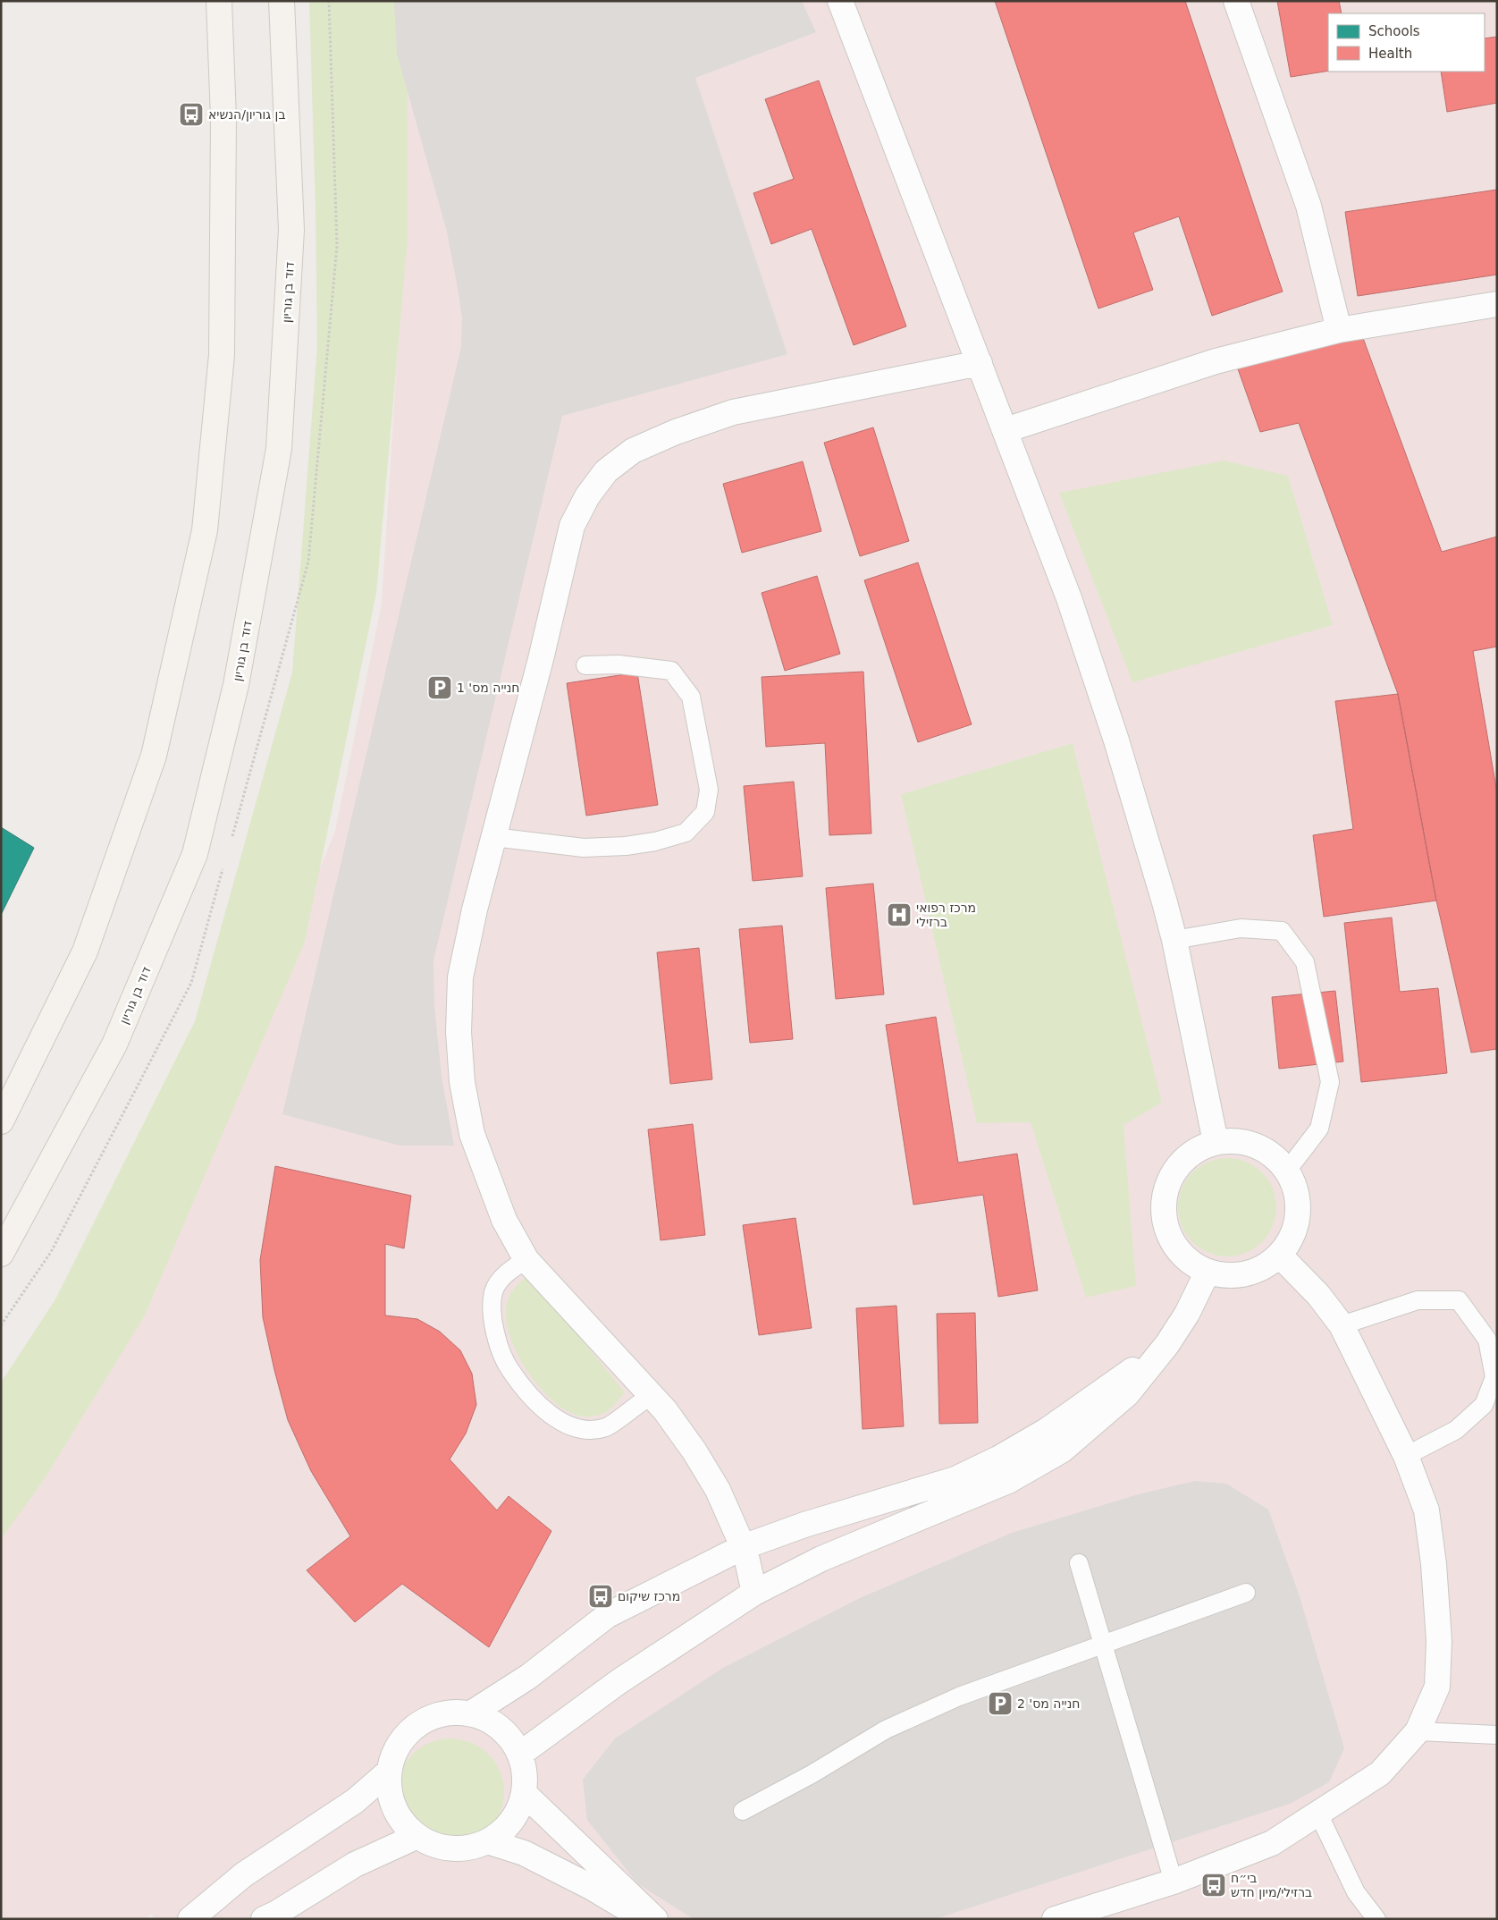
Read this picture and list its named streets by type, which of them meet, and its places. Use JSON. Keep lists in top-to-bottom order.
{
  "streets": {
    "main road": ["דוד בן גוריון"]
  },
  "places": {
    "bus stop": ["בן גוריון/הנשיא", "מרכז שיקום", "בי״ח ברזילי/מיון חדש"],
    "parking": ["חנייה מס' 1", "חנייה מס' 2"],
    "hospital": ["מרכז רפואי ברזילי"]
  },
  "legend": ["Schools", "Health"]
}
